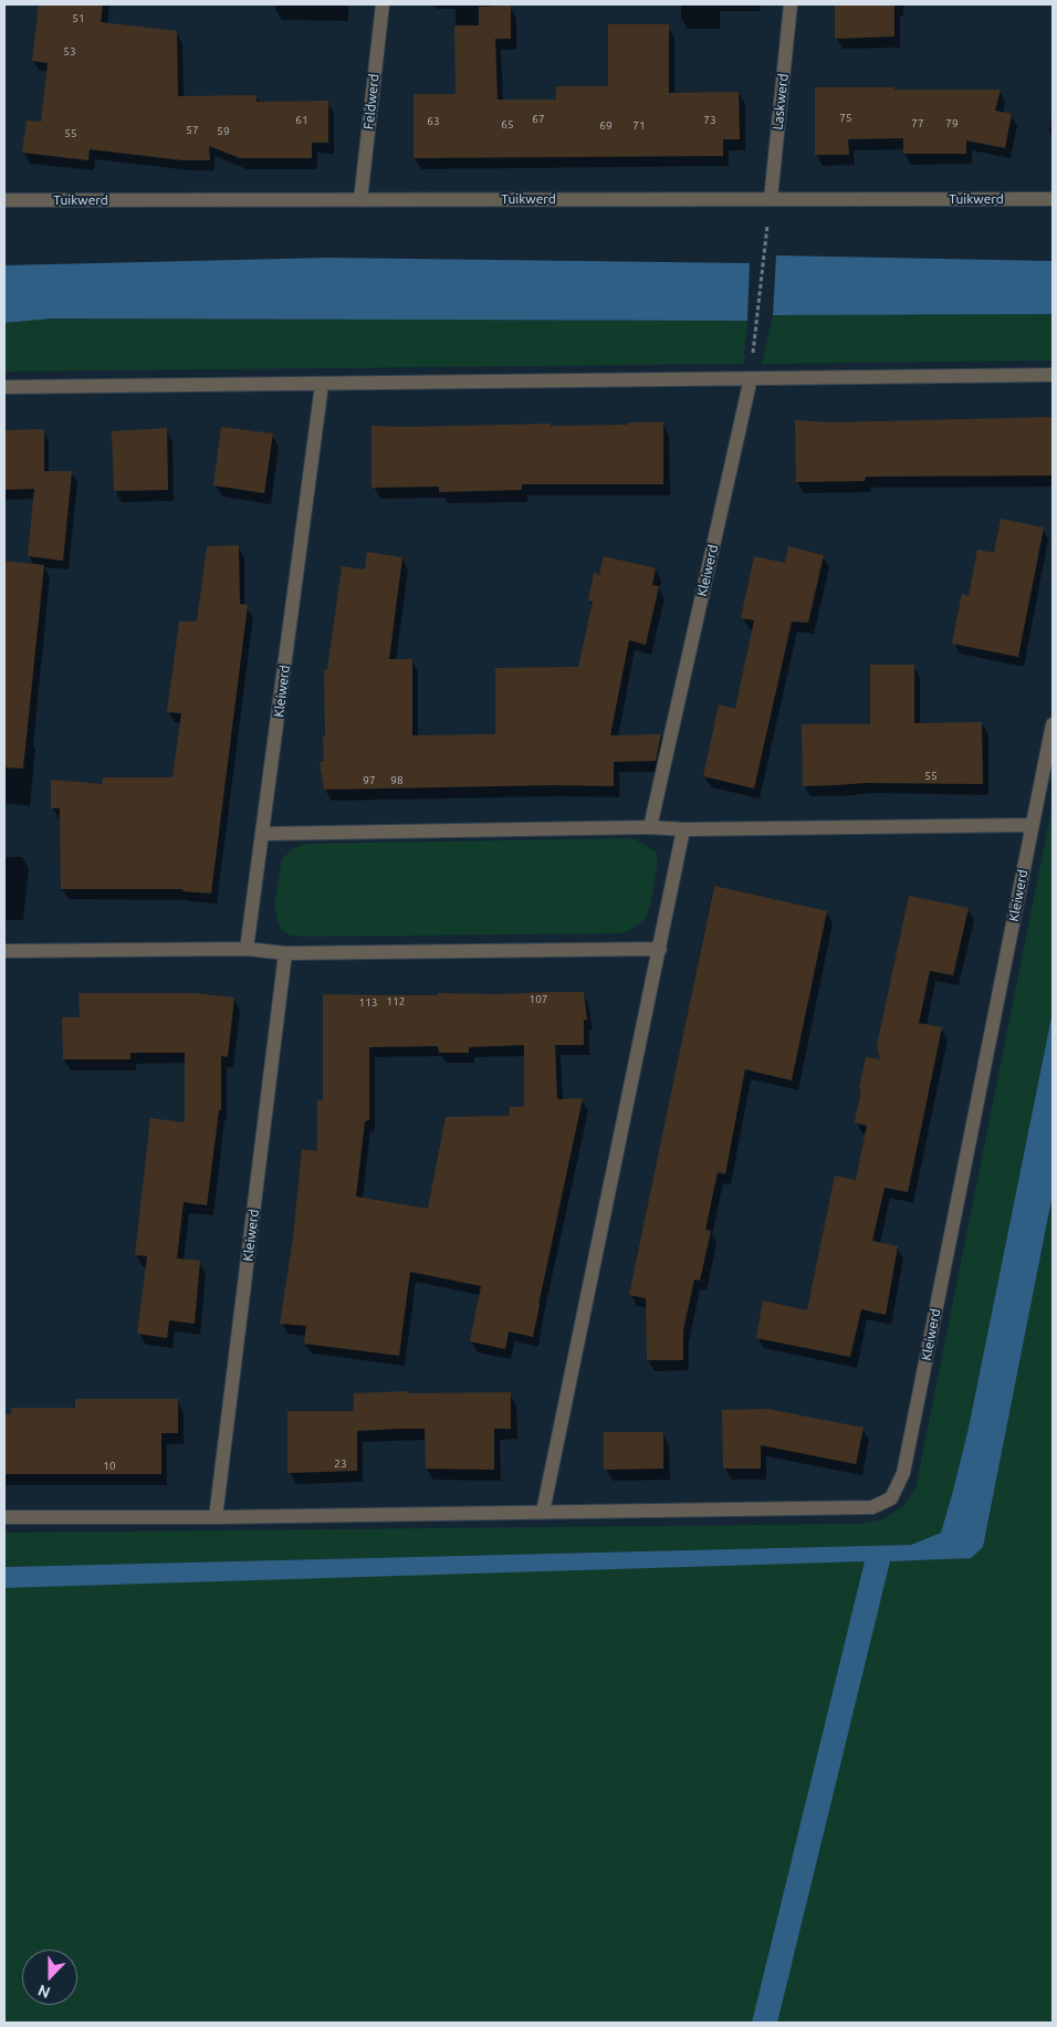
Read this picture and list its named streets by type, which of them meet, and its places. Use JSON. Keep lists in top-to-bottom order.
{
  "streets": {
    "street": [
      "Feldwerd",
      "Laskwerd",
      "Tuikwerd",
      "Kleiwerd"
    ]
  },
  "crossings": [
    ["Feldwerd", "Tuikwerd"],
    ["Laskwerd", "Tuikwerd"]
  ],
  "house_numbers": [
    "51",
    "53",
    "75",
    "67",
    "61",
    "73",
    "63",
    "77",
    "79",
    "65",
    "69",
    "71",
    "57",
    "59",
    "55",
    "55",
    "97",
    "98",
    "107",
    "112",
    "113",
    "23",
    "10"
  ],
  "north": "bottom"
}
